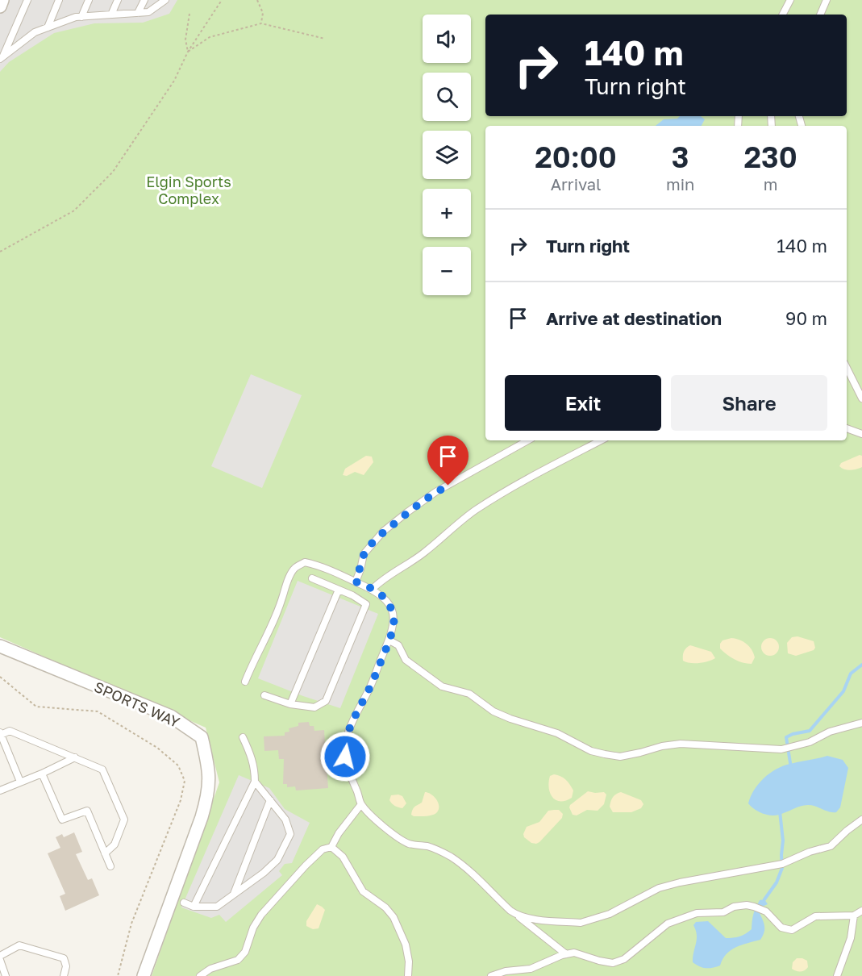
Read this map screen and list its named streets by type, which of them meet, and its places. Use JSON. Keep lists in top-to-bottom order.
{
  "streets": {
    "street": ["SPORTS WAY"]
  },
  "parks": ["Elgin Sports Complex"],
  "page": {
    "map_buttons": ["+", "−"],
    "turn": ["140 m", "Turn right"],
    "eta": [
      "20:00",
      "Arrival",
      "3",
      "min",
      "230",
      "m"
    ],
    "list": [
      {
        "name": "Turn right",
        "value": "140 m"
      },
      {
        "name": "Arrive at destination",
        "value": "90 m"
      }
    ],
    "buttons": ["Exit", "Share"]
  }
}
